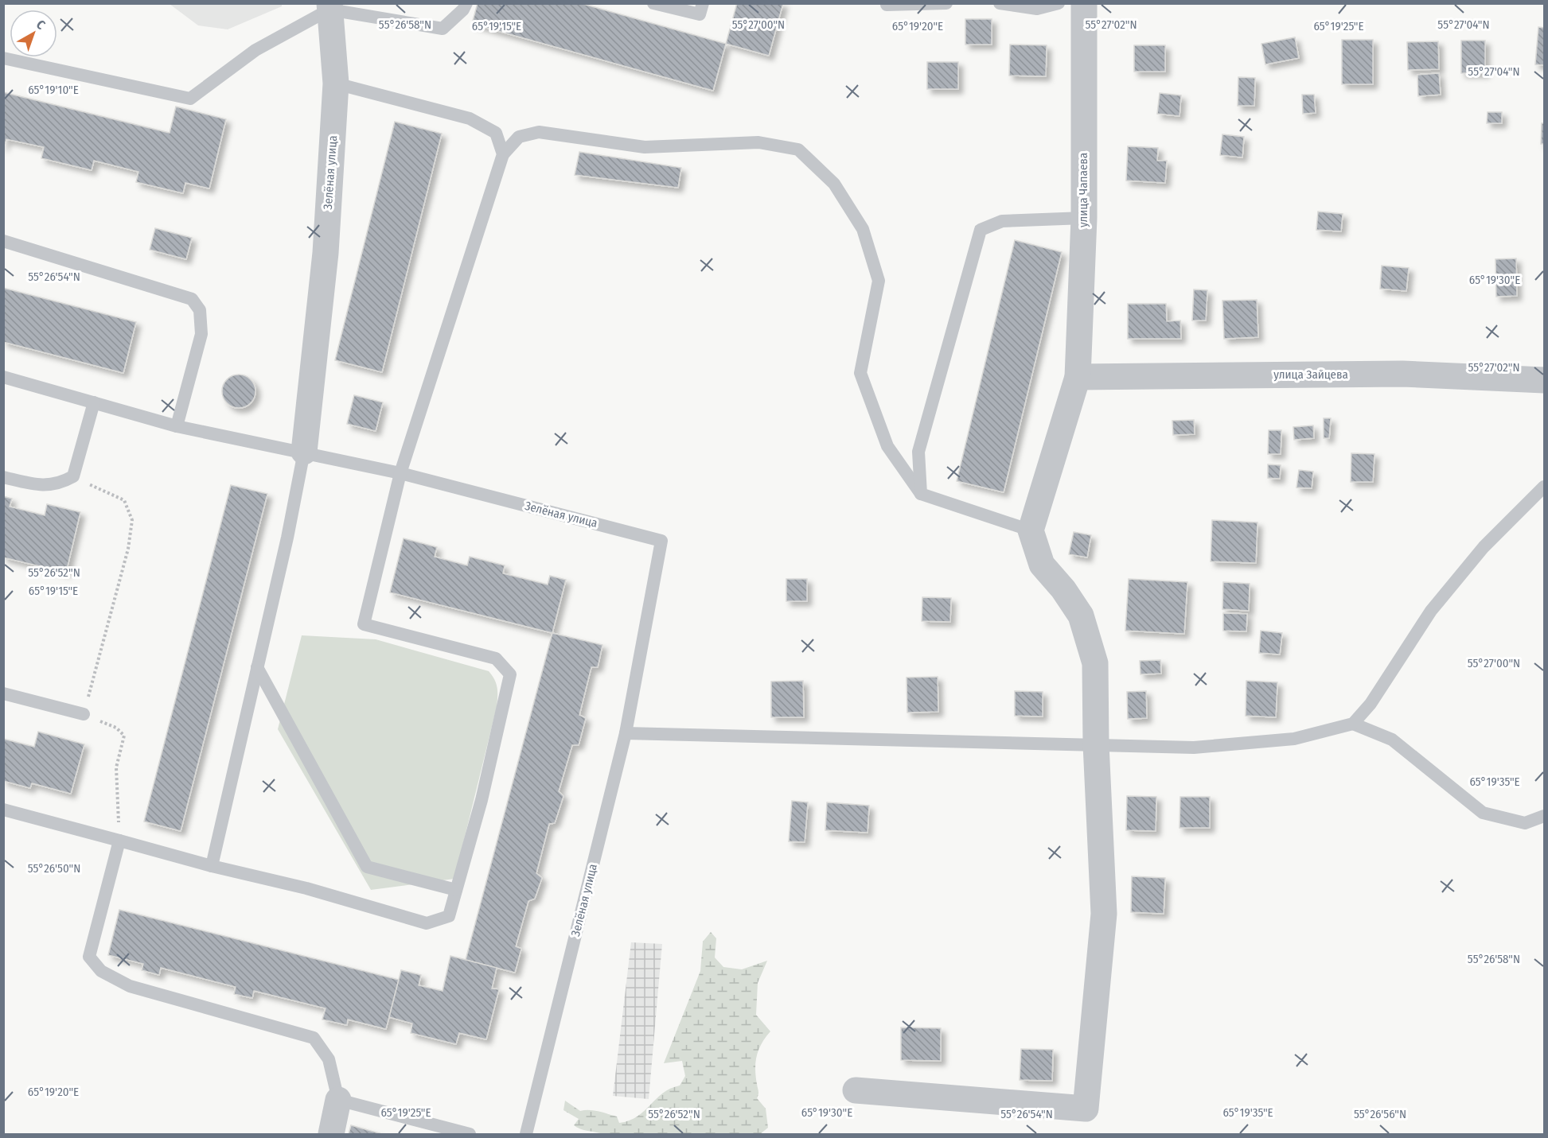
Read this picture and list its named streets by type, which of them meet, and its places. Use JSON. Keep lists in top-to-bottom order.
{
  "streets": {
    "street": ["Зелёная улица", "улица Чапаева", "улица Зайцева"]
  },
  "crossings": [
    ["улица Чапаева", "улица Зайцева"]
  ],
  "north": "top right",
  "coordinates": [
    "55°26'58\"N",
    "55°27'00\"N",
    "55°27'02\"N",
    "55°27'04\"N",
    "65°19'15\"E",
    "65°19'20\"E",
    "65°19'25\"E",
    "65°19'10\"E",
    "55°26'54\"N",
    "65°19'30\"E",
    "55°26'52\"N",
    "65°19'35\"E",
    "55°26'50\"N",
    "55°26'56\"N"
  ]
}
